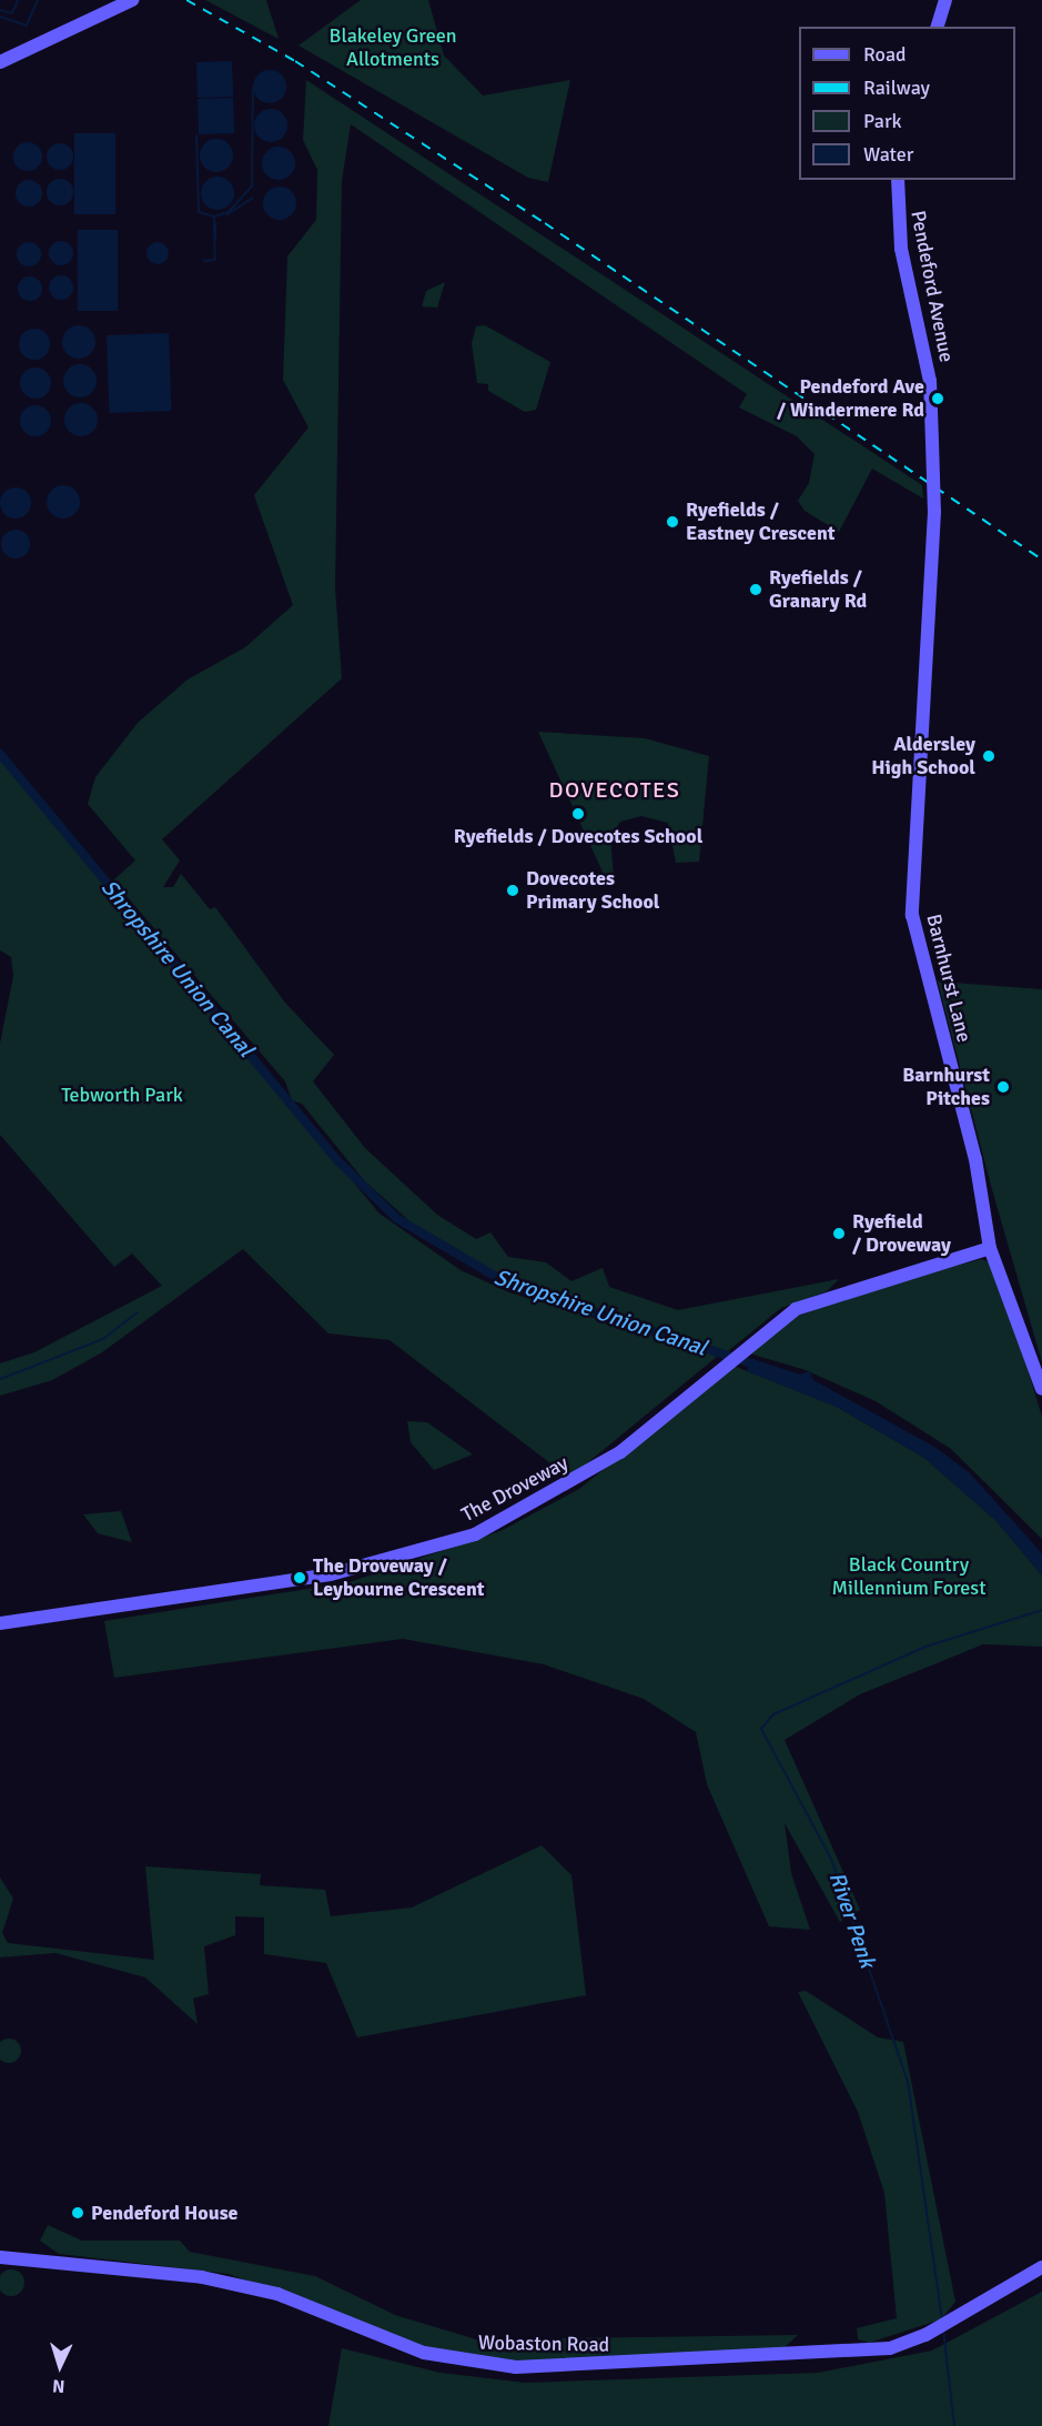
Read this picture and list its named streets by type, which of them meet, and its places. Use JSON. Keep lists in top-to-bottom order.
{
  "streets": {
    "street": [
      "Pendeford Avenue",
      "Barnhurst Lane",
      "The Droveway",
      "Wobaston Road"
    ]
  },
  "crossings": [
    ["Pendeford Avenue", "Barnhurst Lane"],
    ["Barnhurst Lane", "The Droveway"]
  ],
  "districts": ["DOVECOTES"],
  "water": ["Shropshire Union Canal", "River Penk"],
  "parks": ["Blakeley Green Allotments", "Tebworth Park", "Black Country Millennium Forest"],
  "places": [
    "Pendeford Ave / Windermere Rd",
    "Ryefields / Eastney Crescent",
    "Ryefields / Granary Rd",
    "Aldersley High School",
    "Ryefields / Dovecotes School",
    "Dovecotes Primary School",
    "Barnhurst Pitches",
    "Ryefield / Droveway",
    "The Droveway / Leybourne Crescent",
    "Pendeford House"
  ],
  "legend": [
    "Road",
    "Railway",
    "Park",
    "Water"
  ],
  "north": "bottom"
}
